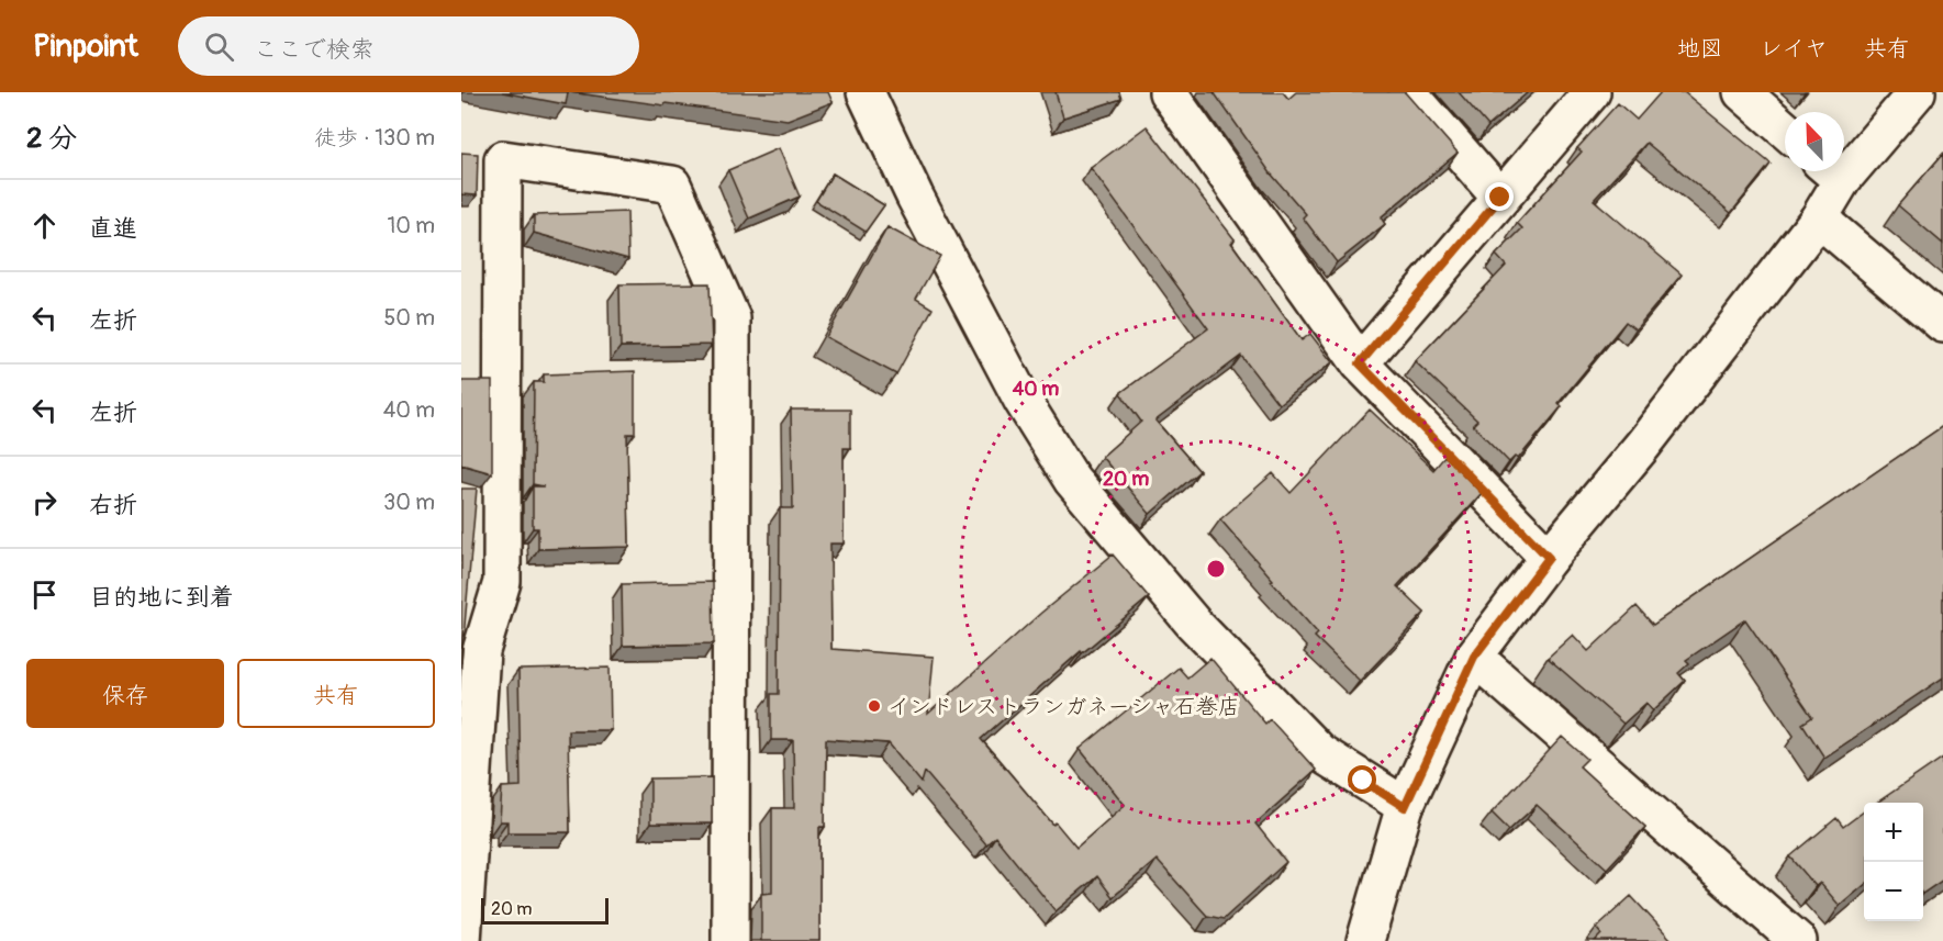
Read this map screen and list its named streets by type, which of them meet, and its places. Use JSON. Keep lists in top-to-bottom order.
{
  "places": ["インドレストランガネーシャ石巻店"],
  "scale_bar": "20 m",
  "north": "top left",
  "page": {
    "header": "Pinpoint",
    "search": "ここで検索",
    "nav": ["地図", "レイヤ", "共有"],
    "heading": ["2 分", "徒歩 · 130 m"],
    "list": [
      ["直進", "10 m"],
      ["左折", "50 m"],
      ["左折", "40 m"],
      ["右折", "30 m"],
      "目的地に到着"
    ],
    "buttons": ["保存", "共有"],
    "map_buttons": ["+", "−"],
    "scale": "20 m"
  },
  "rings": ["40 m", "20 m"]
}
